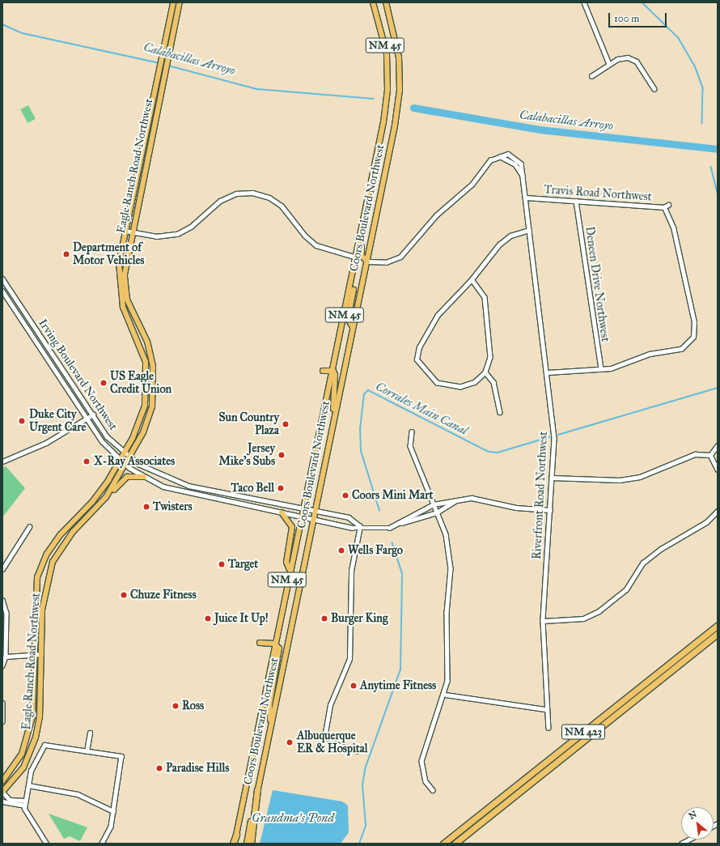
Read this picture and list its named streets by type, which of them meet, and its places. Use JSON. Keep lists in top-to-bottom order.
{
  "streets": {
    "highway": ["NM 423"],
    "main road": ["NM 45", "Eagle Ranch Road Northwest", "Coors Boulevard Northwest"],
    "street": [
      "Travis Road Northwest",
      "Deneen Drive Northwest",
      "Irving Boulevard Northwest",
      "Riverfront Road Northwest"
    ]
  },
  "crossings": [
    ["Eagle Ranch Road Northwest", "Irving Boulevard Northwest"],
    ["Travis Road Northwest", "Deneen Drive Northwest"],
    ["Travis Road Northwest", "Riverfront Road Northwest"],
    ["Coors Boulevard Northwest", "Irving Boulevard Northwest"]
  ],
  "water": ["Calabacillas Arroyo", "Corrales Main Canal", "Grandma's Pond"],
  "places": [
    "Department of Motor Vehicles",
    "US Eagle Credit Union",
    "Duke City Urgent Care",
    "Sun Country Plaza",
    "Jersey Mike's Subs",
    "X-Ray Associates",
    "Taco Bell",
    "Coors Mini Mart",
    "Twisters",
    "Wells Fargo",
    "Target",
    "Chuze Fitness",
    "Juice It Up!",
    "Burger King",
    "Anytime Fitness",
    "Ross",
    "Albuquerque ER & Hospital",
    "Paradise Hills"
  ],
  "scale_bar": "100 m",
  "north": "top left"
}
